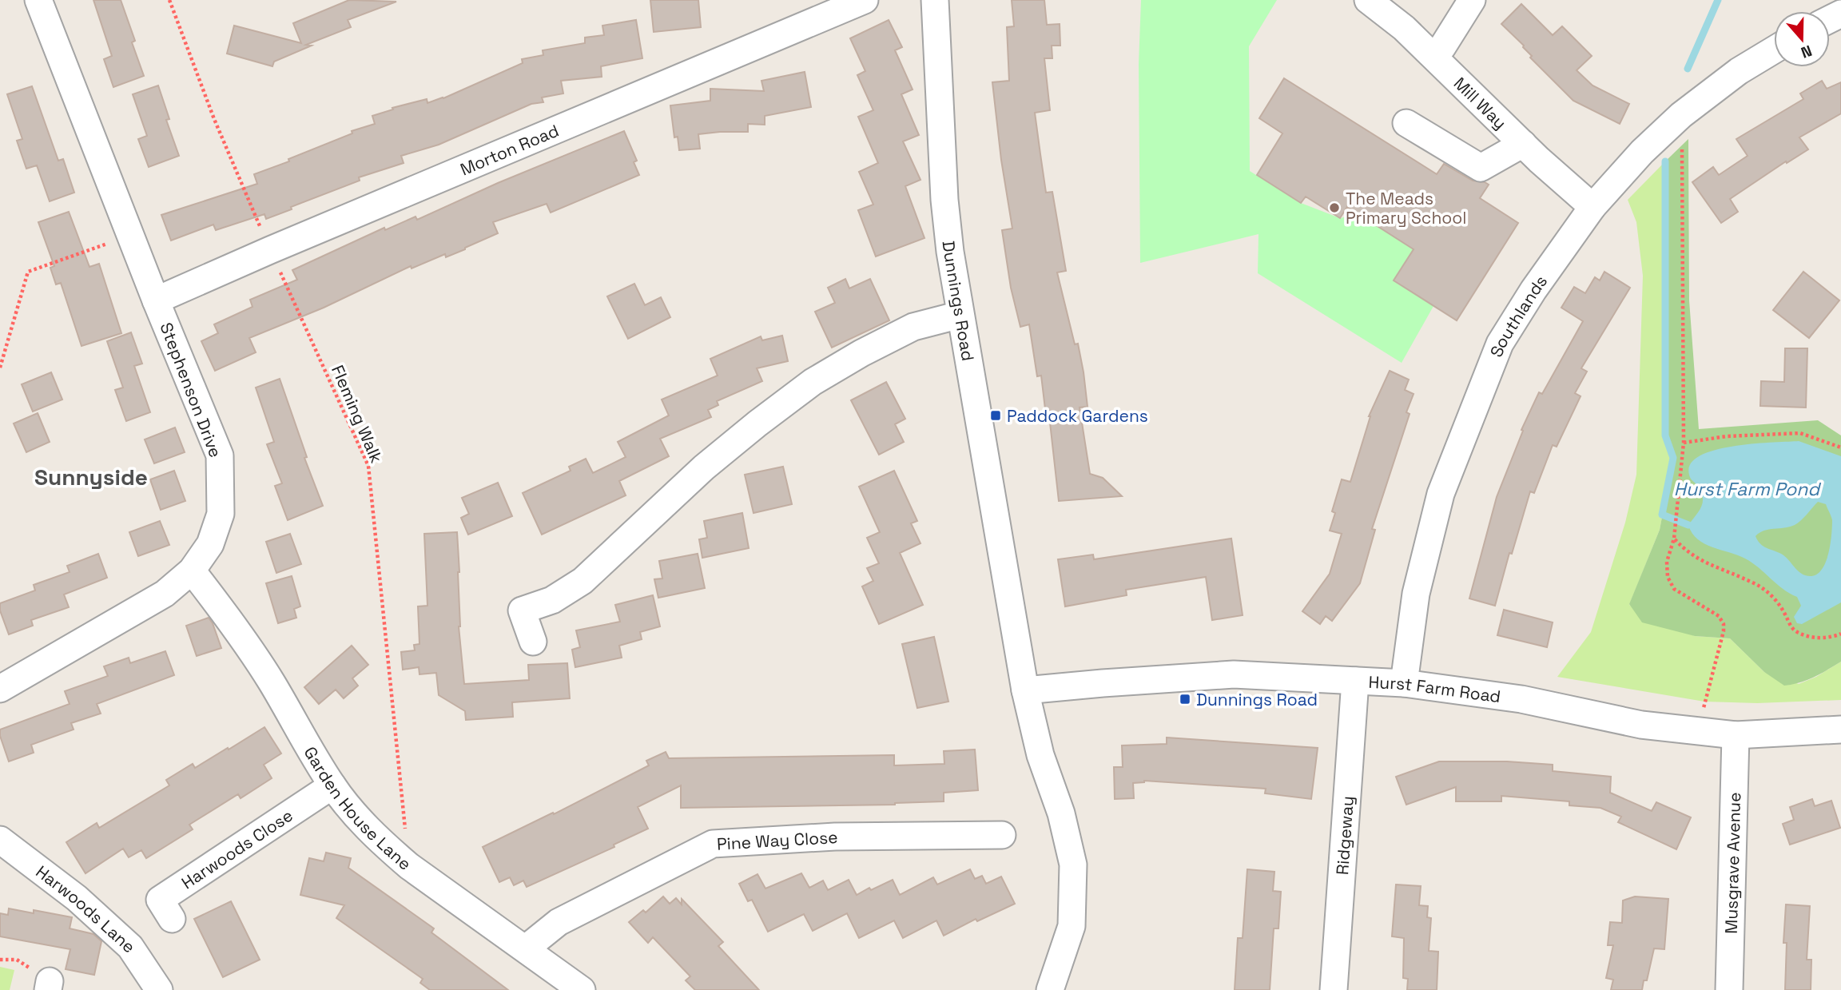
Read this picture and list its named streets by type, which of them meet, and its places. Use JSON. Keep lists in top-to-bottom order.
{
  "streets": {
    "street": [
      "Mill Way",
      "Morton Road",
      "Dunnings Road",
      "Southlands",
      "Stephenson Drive",
      "Hurst Farm Road",
      "Garden House Lane",
      "Ridgeway",
      "Pine Way Close",
      "Harwoods Close",
      "Musgrave Avenue",
      "Harwoods Lane"
    ],
    "path": ["Fleming Walk"]
  },
  "crossings": [
    ["Mill Way", "Southlands"],
    ["Morton Road", "Stephenson Drive"],
    ["Morton Road", "Fleming Walk"],
    ["Dunnings Road", "Hurst Farm Road"],
    ["Southlands", "Hurst Farm Road"],
    ["Stephenson Drive", "Garden House Lane"],
    ["Fleming Walk", "Garden House Lane"],
    ["Hurst Farm Road", "Ridgeway"],
    ["Hurst Farm Road", "Musgrave Avenue"],
    ["Garden House Lane", "Pine Way Close"],
    ["Garden House Lane", "Harwoods Close"]
  ],
  "districts": ["Sunnyside"],
  "water": ["Hurst Farm Pond"],
  "places": {
    "other": ["The Meads Primary School"],
    "transit": ["Paddock Gardens", "Dunnings Road"]
  },
  "north": "bottom"
}
